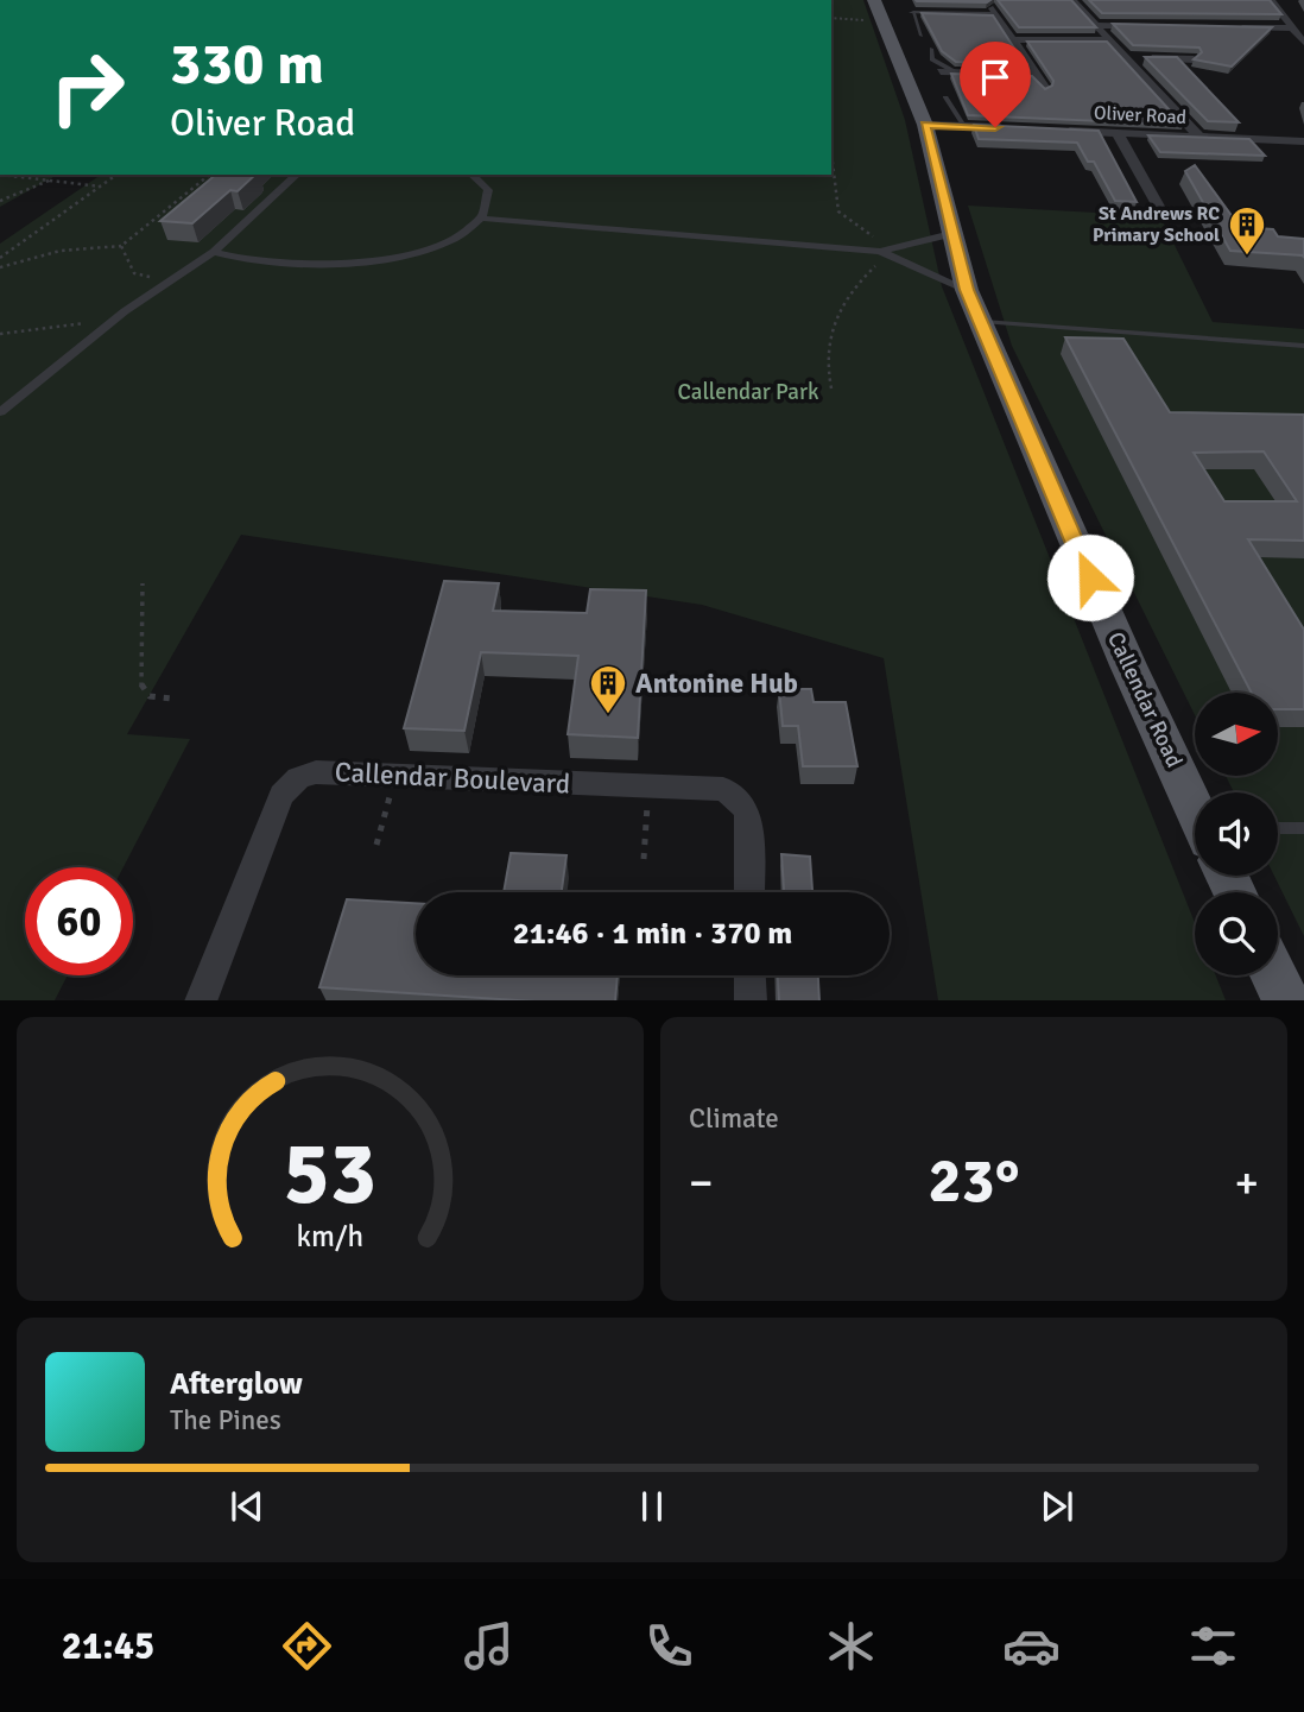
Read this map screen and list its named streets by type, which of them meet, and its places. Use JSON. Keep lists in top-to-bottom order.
{
  "streets": {
    "main road": ["Callendar Road"],
    "street": ["Oliver Road", "Callendar Boulevard"]
  },
  "parks": ["Callendar Park"],
  "places": {
    "building": ["St Andrews RC Primary School", "Antonine Hub"]
  },
  "north": "right",
  "page": {
    "turn": ["330 m", "Oliver Road"],
    "limit": "60",
    "trip": "21:46 · 1 min · 370 m",
    "tile": "Climate",
    "heat": ["−", "23°", "+"],
    "song": ["Afterglow", "The Pines"],
    "tabs": "21:45",
    "gauge": ["53", "km/h"]
  }
}
